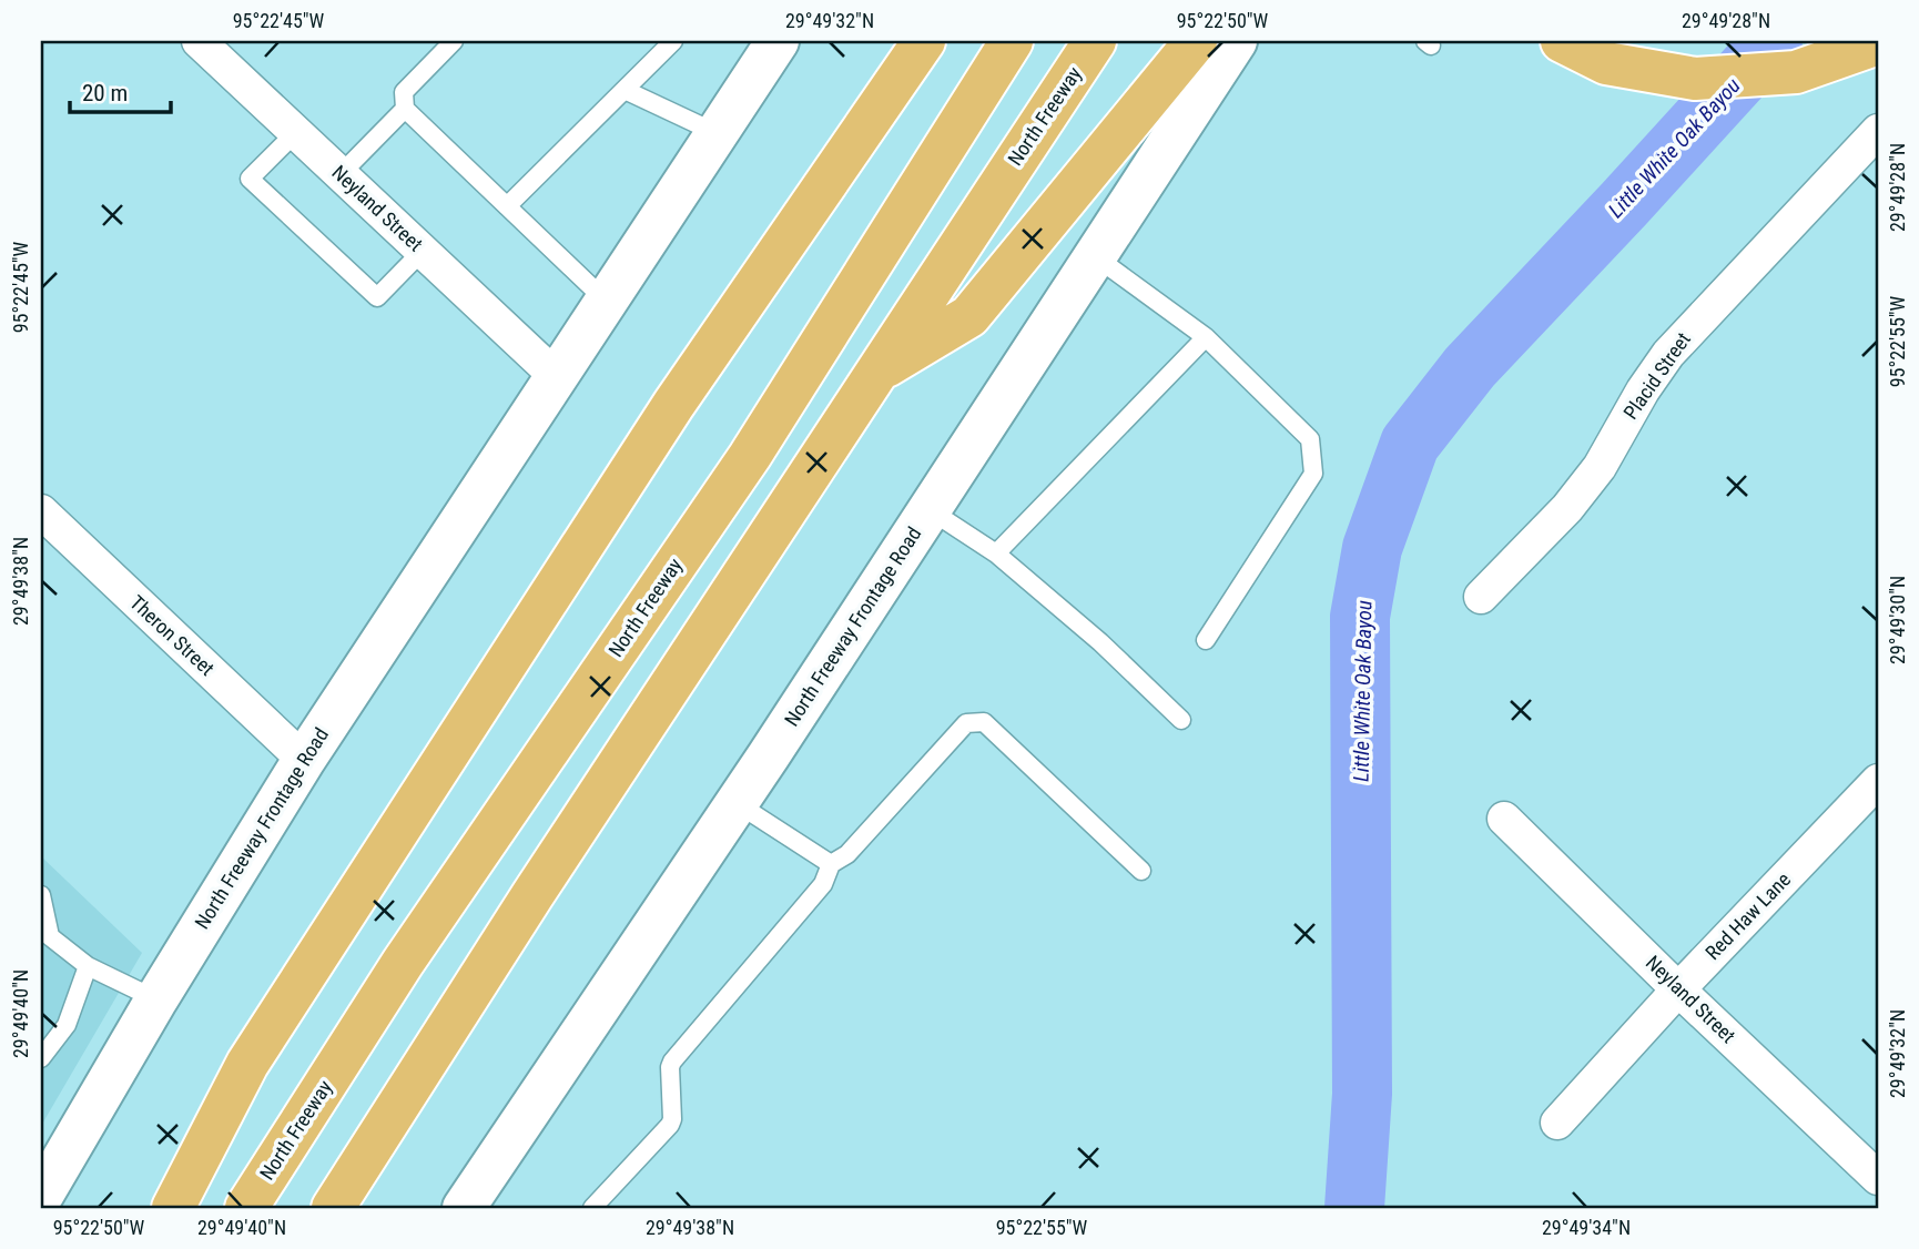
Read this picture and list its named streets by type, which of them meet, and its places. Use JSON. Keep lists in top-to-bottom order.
{
  "streets": {
    "highway": ["North Freeway"],
    "main road": ["North Freeway Frontage Road"],
    "street": [
      "Neyland Street",
      "Placid Street",
      "Theron Street",
      "Red Haw Lane"
    ]
  },
  "crossings": [
    ["Neyland Street", "North Freeway Frontage Road"],
    ["Neyland Street", "Red Haw Lane"],
    ["North Freeway Frontage Road", "Theron Street"]
  ],
  "water": ["Little White Oak Bayou"],
  "scale_bar": "20 m",
  "coordinates": [
    "95°22'45\"W",
    "29°49'32\"N",
    "95°22'50\"W",
    "29°49'28\"N",
    "95°22'55\"W",
    "29°49'38\"N",
    "29°49'30\"N",
    "29°49'40\"N",
    "29°49'34\"N"
  ]
}
